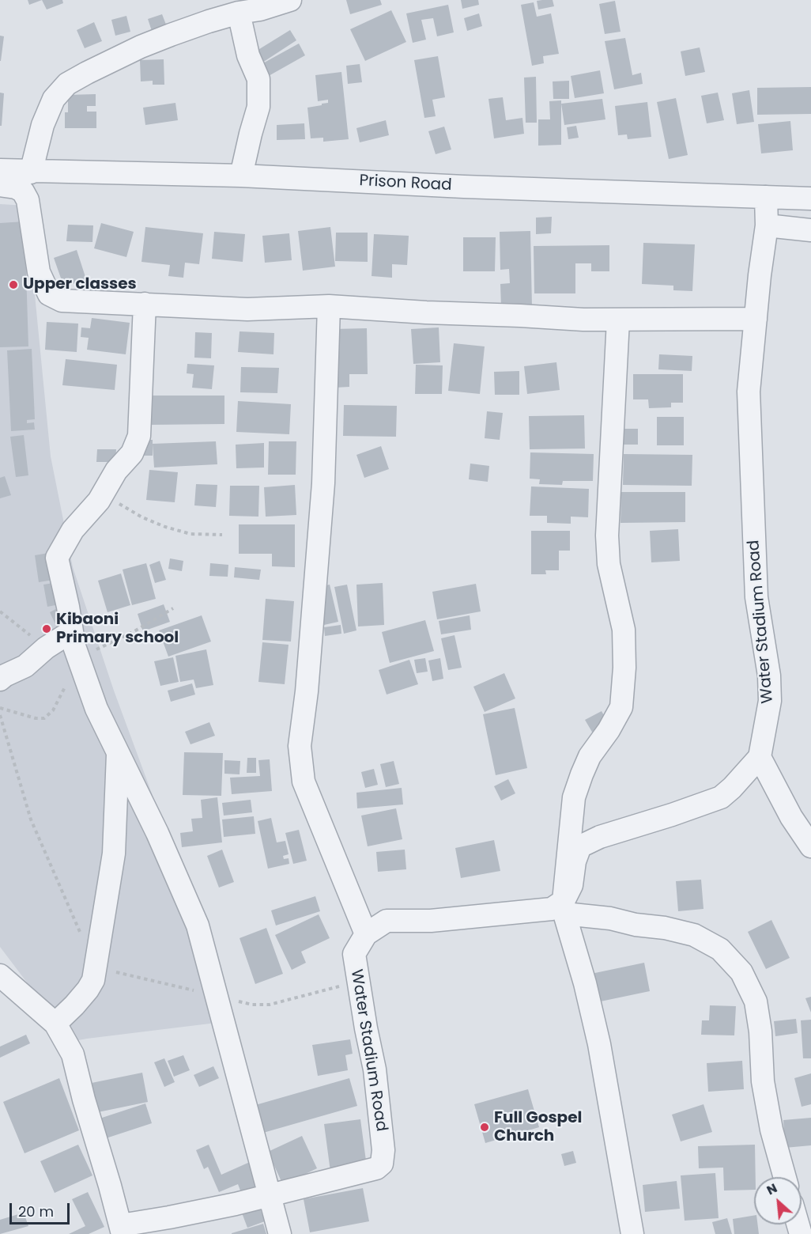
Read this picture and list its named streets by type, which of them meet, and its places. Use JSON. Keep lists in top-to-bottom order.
{
  "streets": {
    "street": ["Prison Road", "Water Stadium Road"]
  },
  "crossings": [
    ["Prison Road", "Water Stadium Road"]
  ],
  "places": ["Upper classes", "Kibaoni Primary school", "Full Gospel Church"],
  "scale_bar": "20 m",
  "north": "top left"
}
